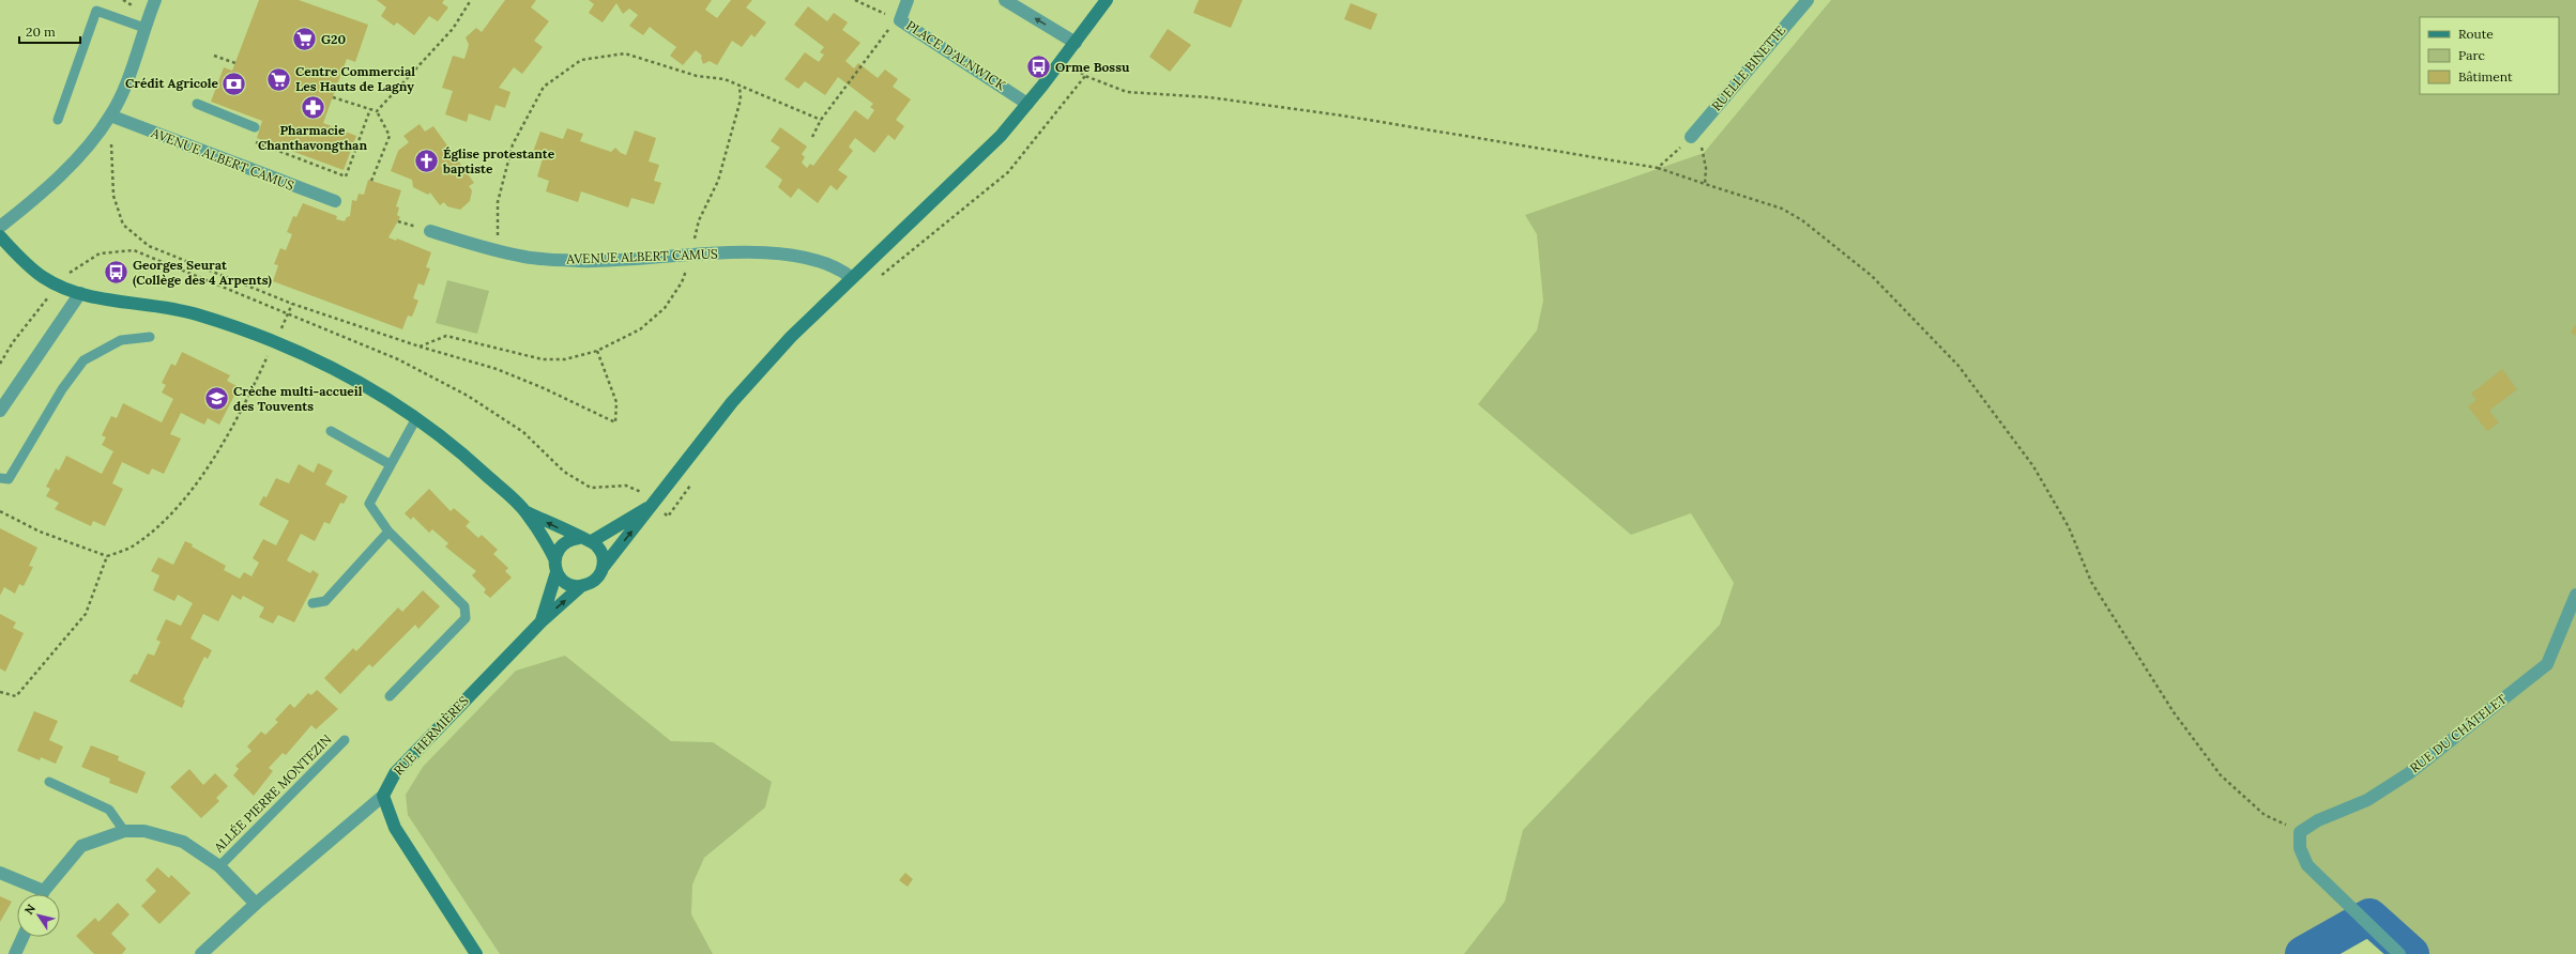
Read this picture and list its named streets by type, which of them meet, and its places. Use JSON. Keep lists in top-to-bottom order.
{
  "streets": {
    "main road": ["RUE HERMIÈRES"],
    "street": [
      "PLACE D'ALNWICK",
      "RUELLE BINETTE",
      "AVENUE ALBERT CAMUS",
      "RUE DU CHÂTELET"
    ],
    "lane": ["ALLÉE PIERRE MONTEZIN"]
  },
  "places": {
    "supermarket": ["G20", "Centre Commercial Les Hauts de Lagny"],
    "bus stop": ["Orme Bossu", "Georges Seurat (Collège des 4 Arpents)"],
    "bank": ["Crédit Agricole"],
    "pharmacy": ["Pharmacie Chanthavongthan"],
    "church": ["Église protestante baptiste"],
    "school or university": ["Crèche multi-accueil des Touvents"]
  },
  "legend": ["Route", "Parc", "Bâtiment"],
  "scale_bar": "20 m",
  "north": "top left"
}
